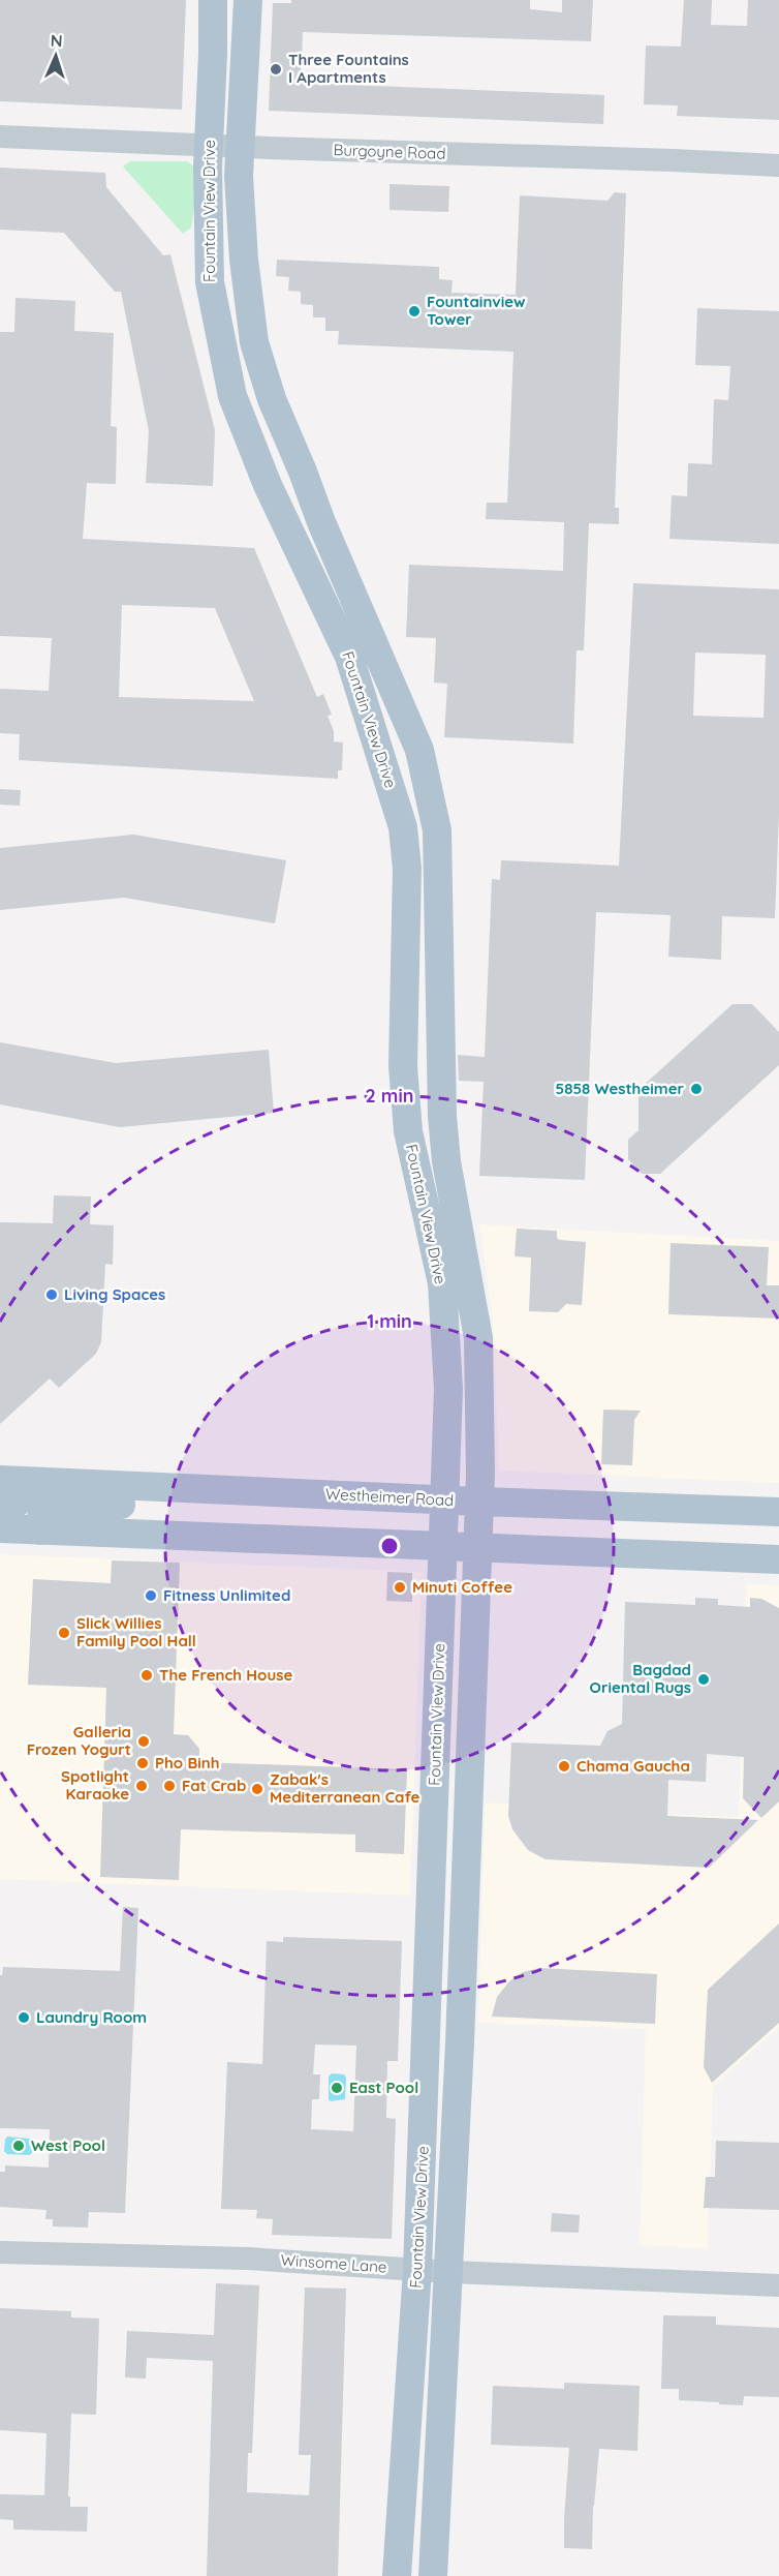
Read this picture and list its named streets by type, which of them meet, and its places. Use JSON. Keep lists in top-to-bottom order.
{
  "streets": {
    "main road": ["Fountain View Drive", "Westheimer Road"],
    "street": ["Burgoyne Road", "Winsome Lane"]
  },
  "crossings": [
    ["Burgoyne Road", "Fountain View Drive"],
    ["Fountain View Drive", "Westheimer Road"],
    ["Fountain View Drive", "Winsome Lane"]
  ],
  "places": [
    "Three Fountains I Apartments",
    "Fountainview Tower",
    "5858 Westheimer",
    "Living Spaces",
    "Minuti Coffee",
    "Fitness Unlimited",
    "Slick Willies Family Pool Hall",
    "The French House",
    "Bagdad Oriental Rugs",
    "Galleria Frozen Yogurt",
    "Pho Binh",
    "Chama Gaucha",
    "Spotlight Karaoke",
    "Fat Crab",
    "Zabak's Mediterranean Cafe",
    "Laundry Room",
    "East Pool",
    "West Pool"
  ],
  "north": "top",
  "rings": ["2 min", "1 min"]
}
